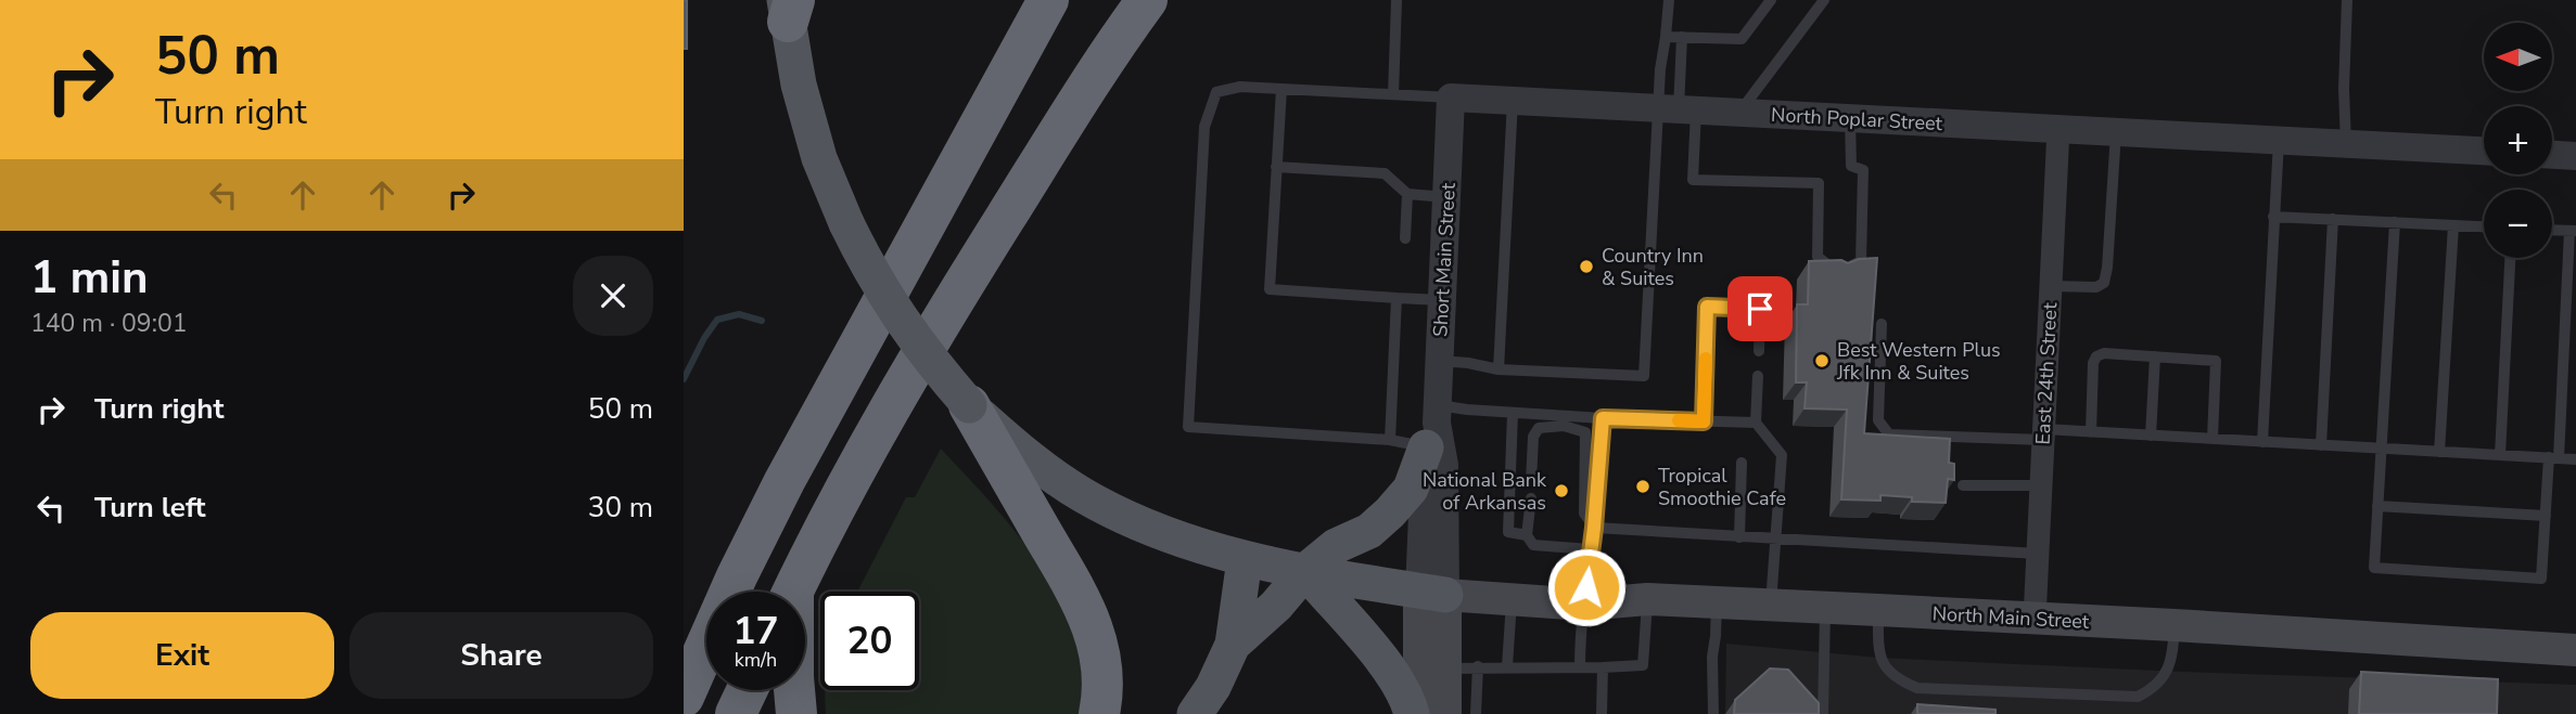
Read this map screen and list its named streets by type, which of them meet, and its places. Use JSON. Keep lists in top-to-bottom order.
{
  "streets": {
    "main road": ["North Main Street"],
    "street": ["North Poplar Street", "Short Main Street", "East 24th Street"]
  },
  "crossings": [
    ["North Poplar Street", "Short Main Street"],
    ["North Poplar Street", "East 24th Street"],
    ["Short Main Street", "North Main Street"],
    ["East 24th Street", "North Main Street"]
  ],
  "places": [
    "Country Inn & Suites",
    "Best Western Plus Jfk Inn & Suites",
    "Tropical Smoothie Cafe",
    "National Bank of Arkansas"
  ],
  "north": "left",
  "page": {
    "turn": ["50 m", "Turn right"],
    "map_buttons": ["+", "−"],
    "heading": ["1 min", "140 m · 09:01"],
    "list": [
      {
        "name": "Turn right",
        "value": "50 m"
      },
      {
        "name": "Turn left",
        "value": "30 m"
      }
    ],
    "speed": "17 km/h",
    "limit": "20",
    "buttons": ["Exit", "Share"]
  }
}
